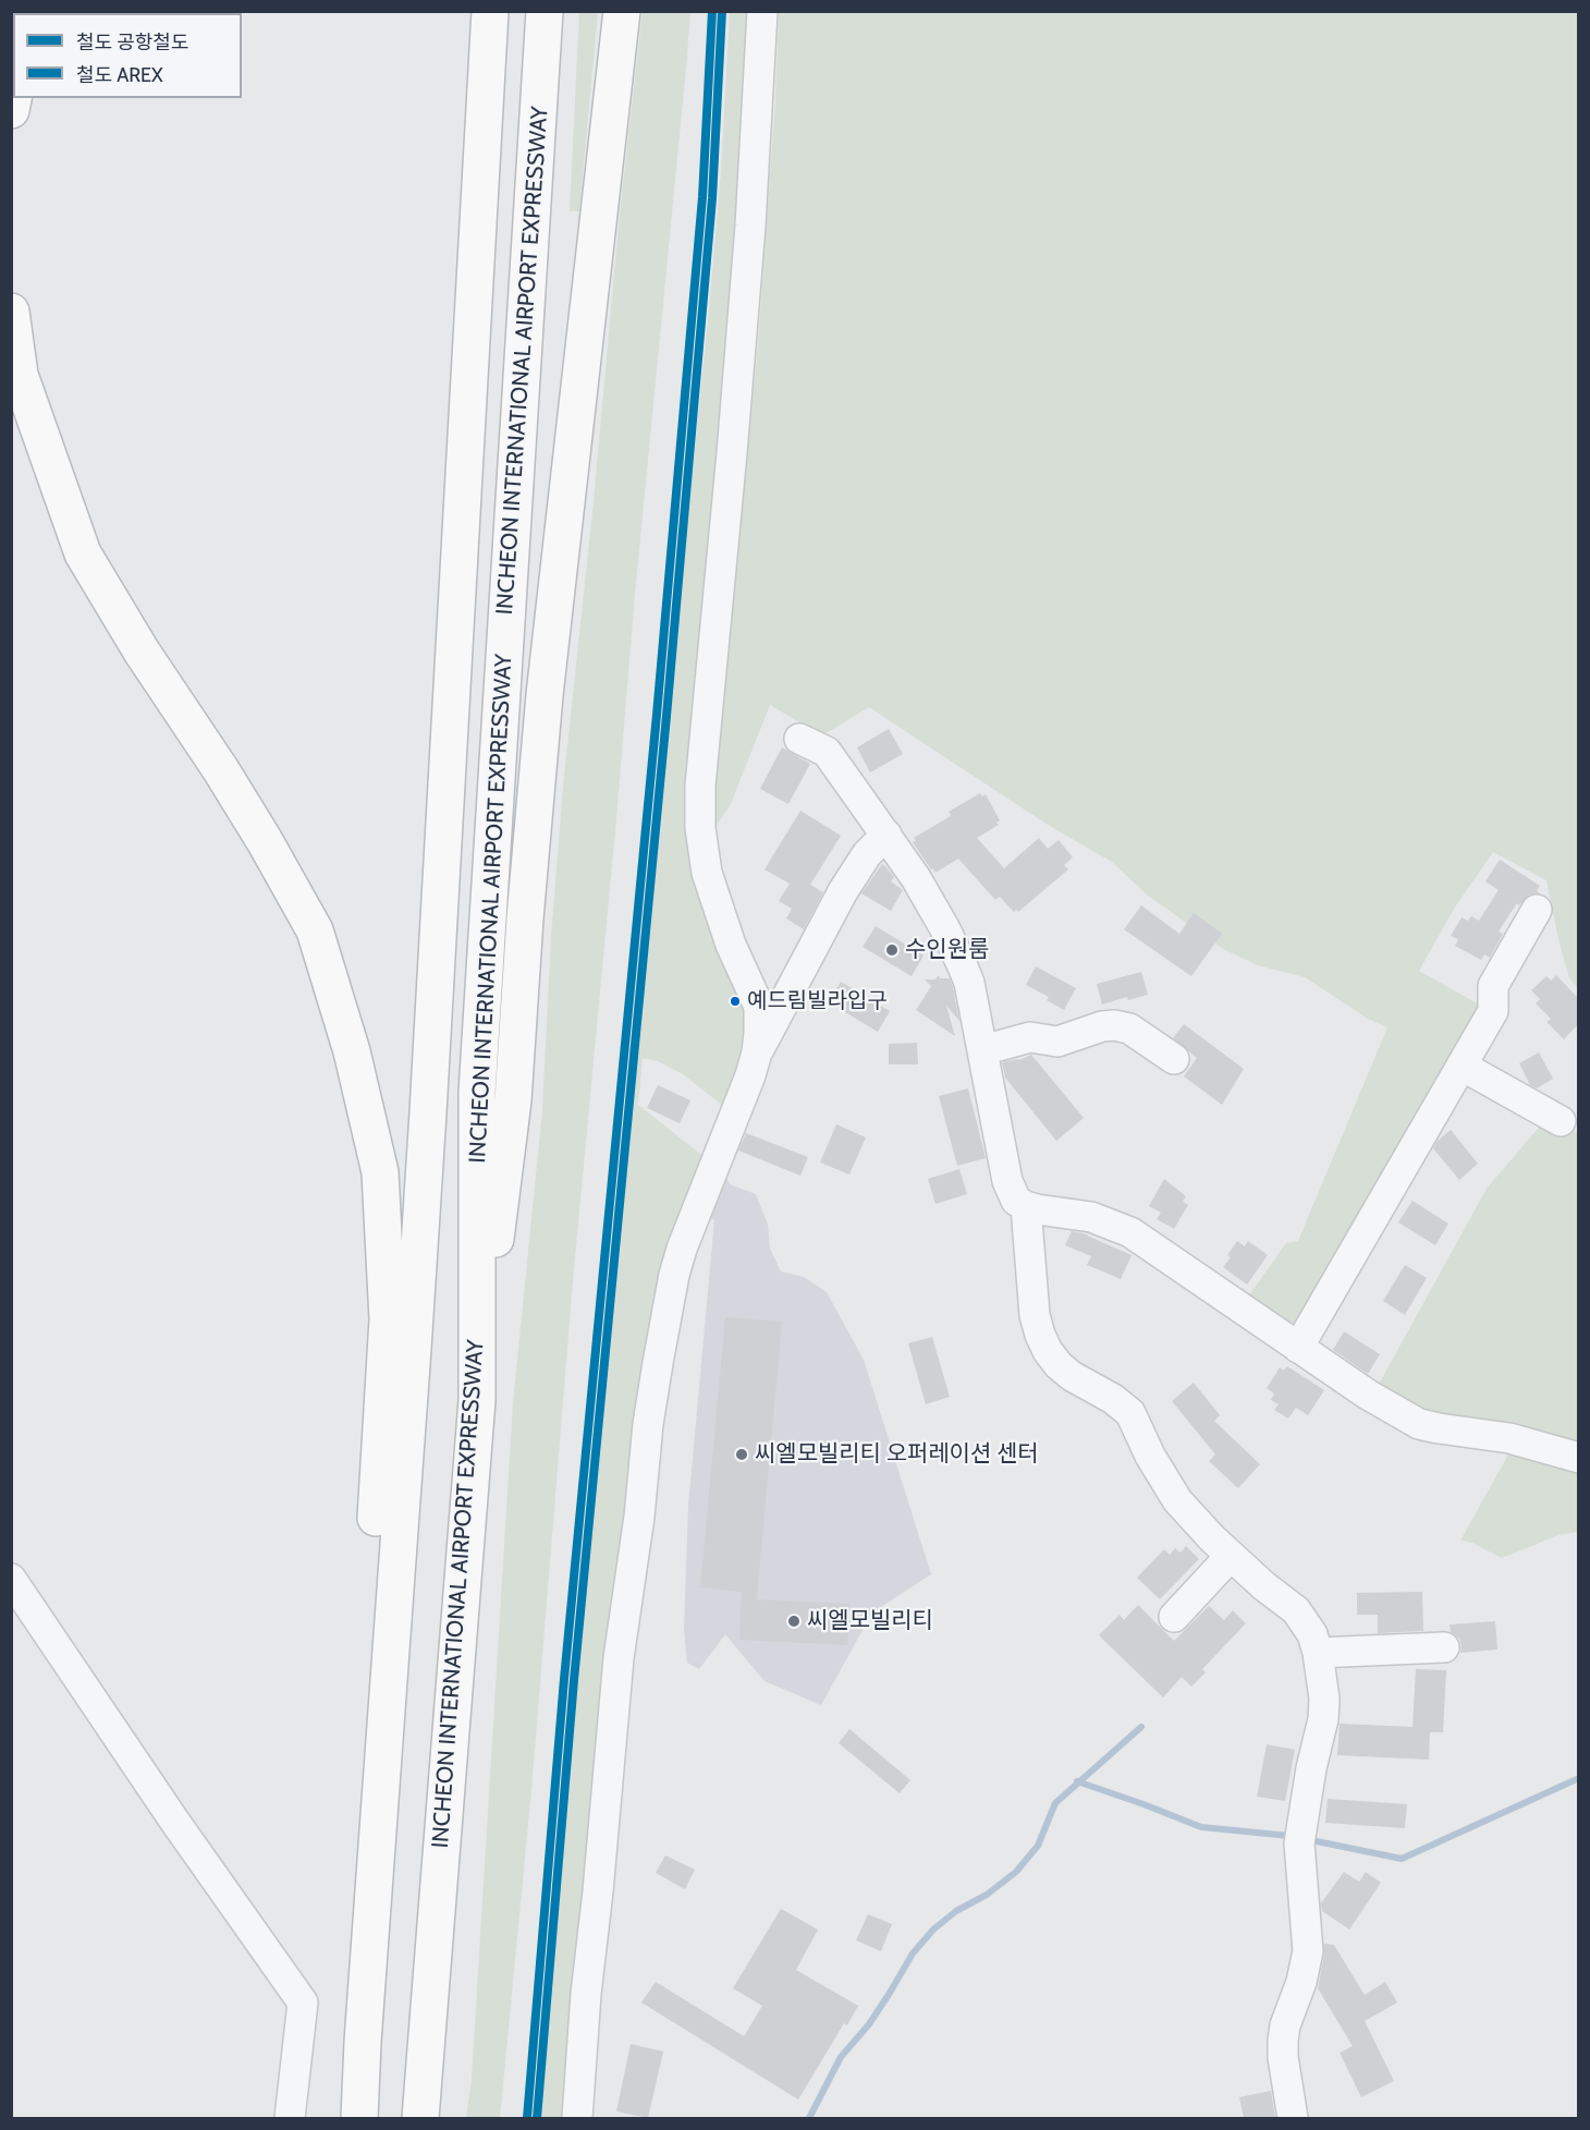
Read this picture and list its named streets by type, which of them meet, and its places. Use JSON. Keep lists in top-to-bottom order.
{
  "streets": {
    "highway": ["INCHEON INTERNATIONAL AIRPORT EXPRESSWAY"]
  },
  "places": [
    "수인원룸",
    "예드림빌라입구",
    "씨엘모빌리티 오퍼레이션 센터",
    "씨엘모빌리티"
  ],
  "lines": ["rail line 공항철도", "rail line AREX"],
  "legend": ["철도 공항철도", "철도 AREX"]
}
